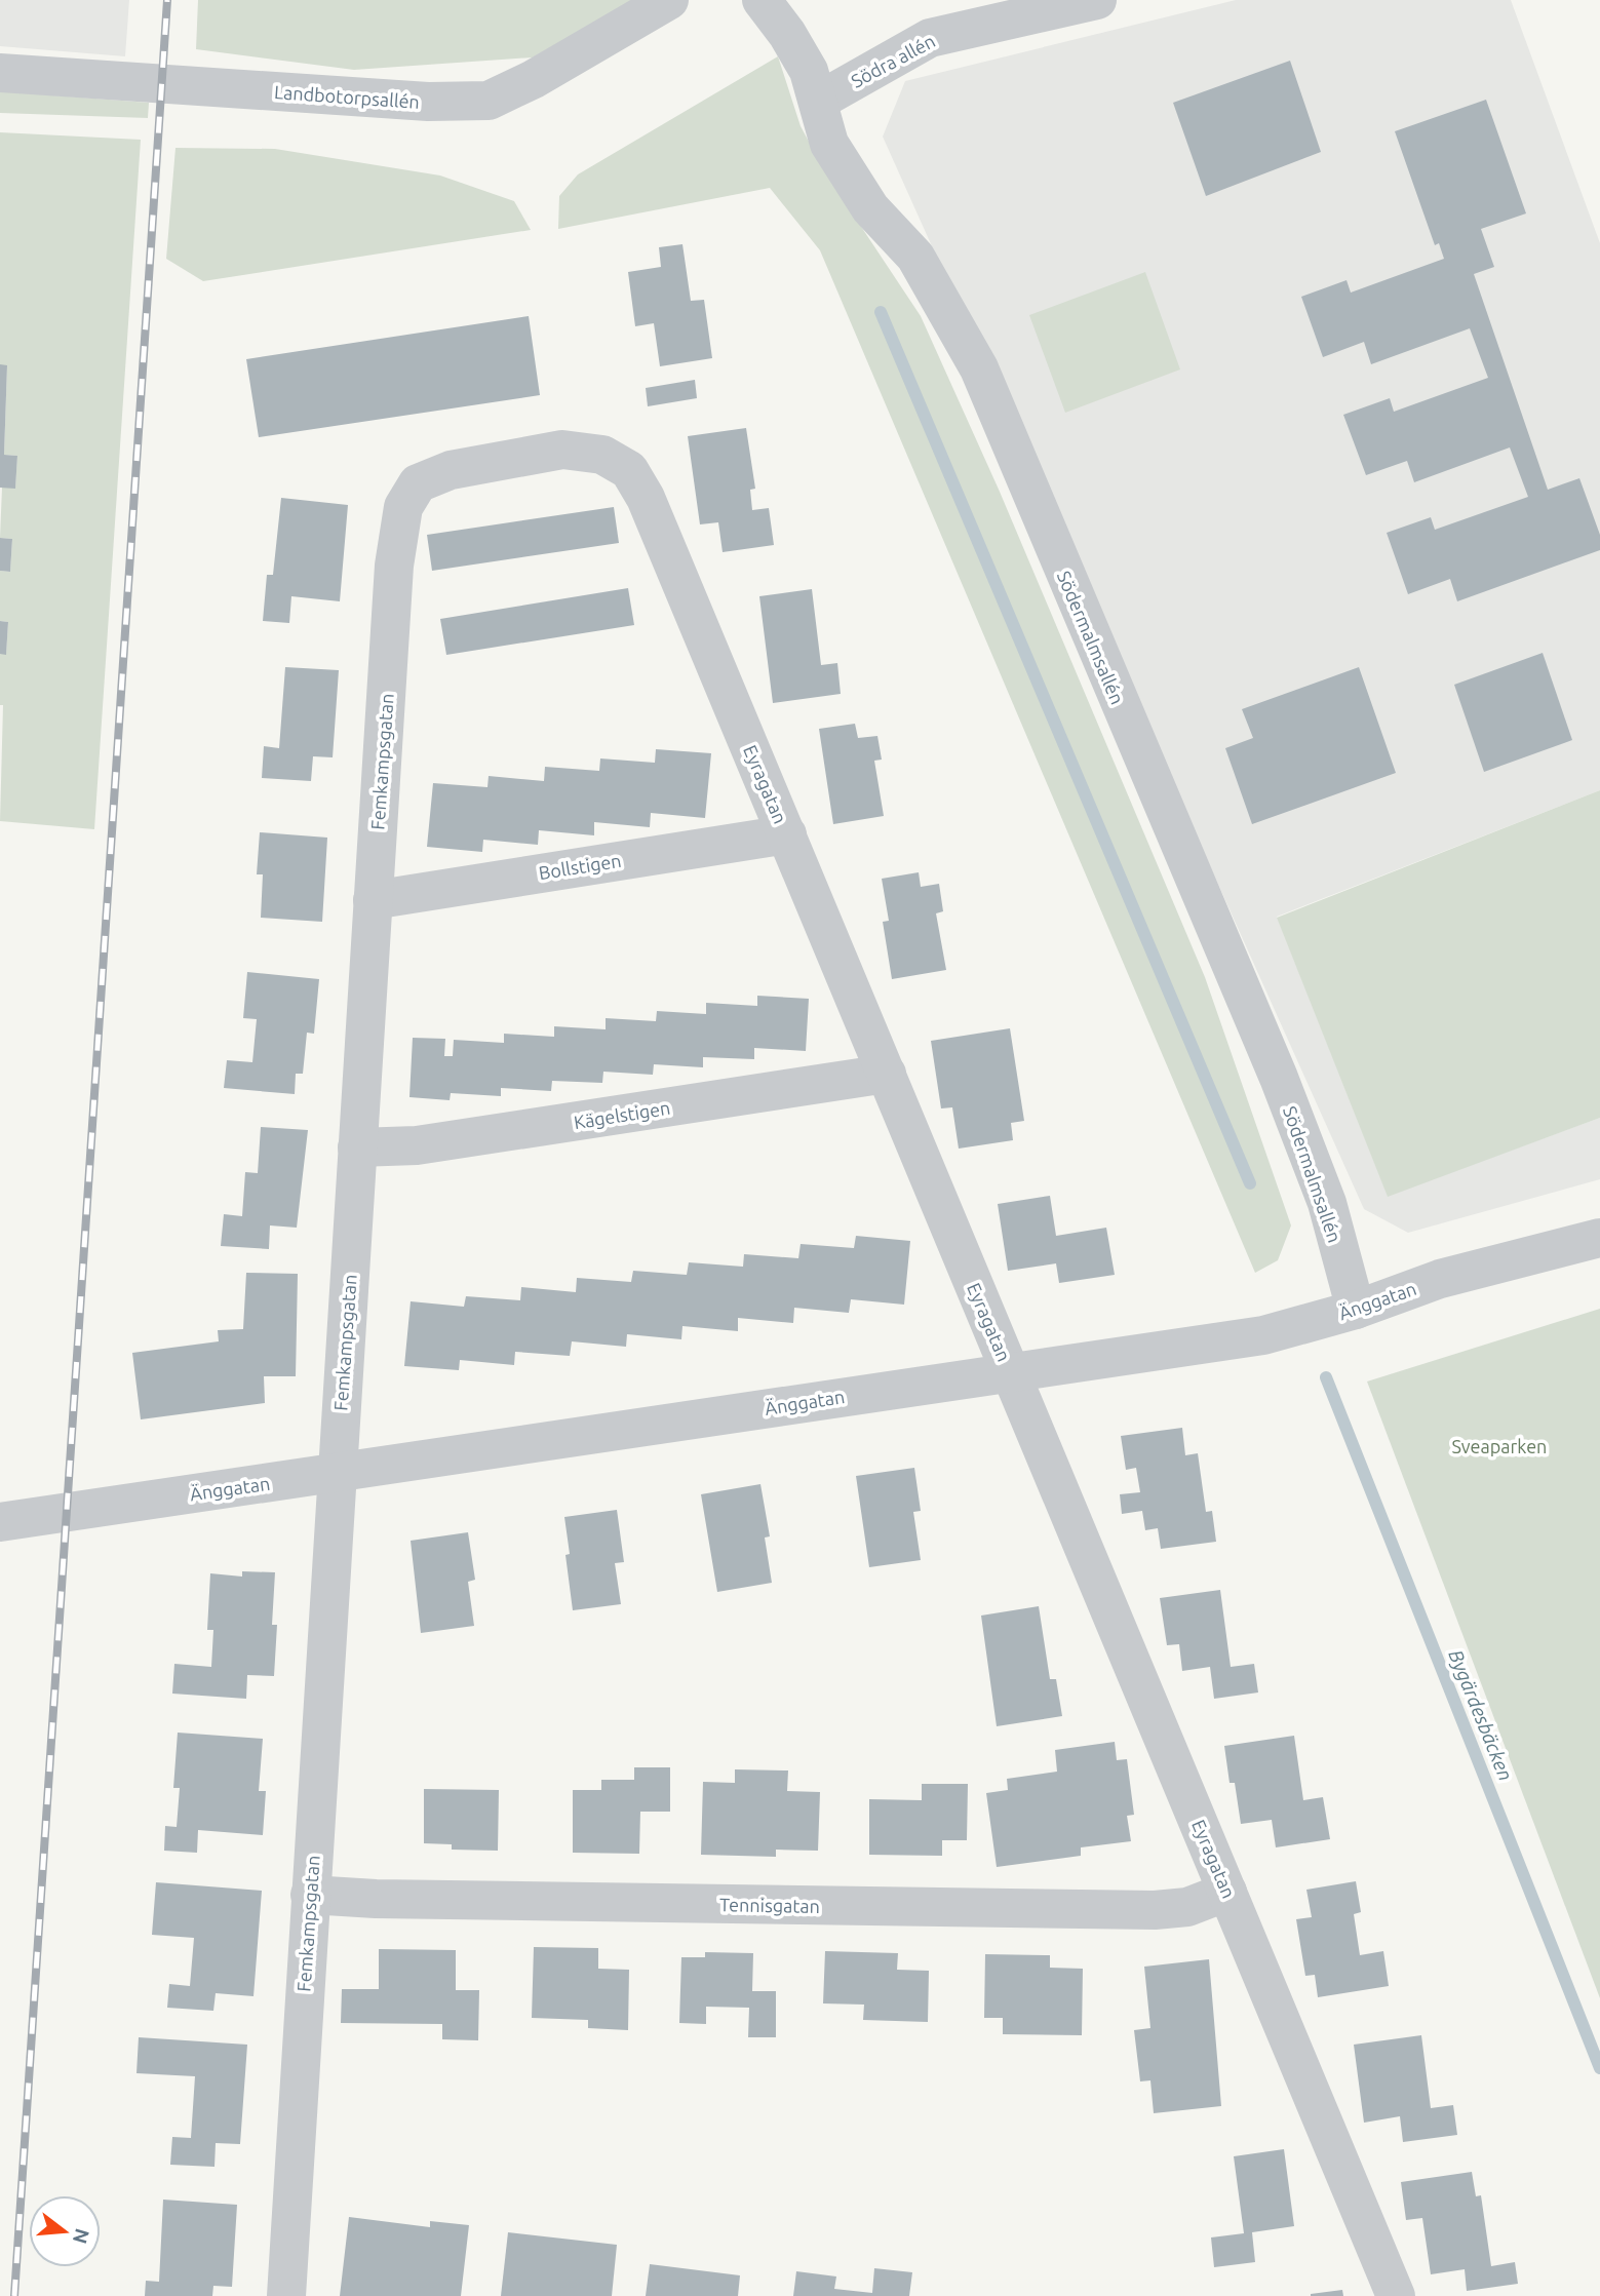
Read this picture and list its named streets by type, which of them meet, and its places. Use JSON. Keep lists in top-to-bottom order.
{
  "streets": {
    "street": [
      "Södra allén",
      "Landbotorpsallén",
      "Södermalmsallén",
      "Femkampsgatan",
      "Eyragatan",
      "Bollstigen",
      "Kägelstigen",
      "Änggatan",
      "Tennisgatan"
    ]
  },
  "crossings": [
    ["Södra allén", "Södermalmsallén"],
    ["Södermalmsallén", "Änggatan"],
    ["Femkampsgatan", "Eyragatan"],
    ["Femkampsgatan", "Bollstigen"],
    ["Femkampsgatan", "Kägelstigen"],
    ["Femkampsgatan", "Änggatan"],
    ["Femkampsgatan", "Tennisgatan"],
    ["Eyragatan", "Bollstigen"],
    ["Eyragatan", "Kägelstigen"],
    ["Eyragatan", "Änggatan"],
    ["Eyragatan", "Tennisgatan"]
  ],
  "water": ["Bygärdesbäcken"],
  "parks": ["Sveaparken"],
  "north": "right"
}
